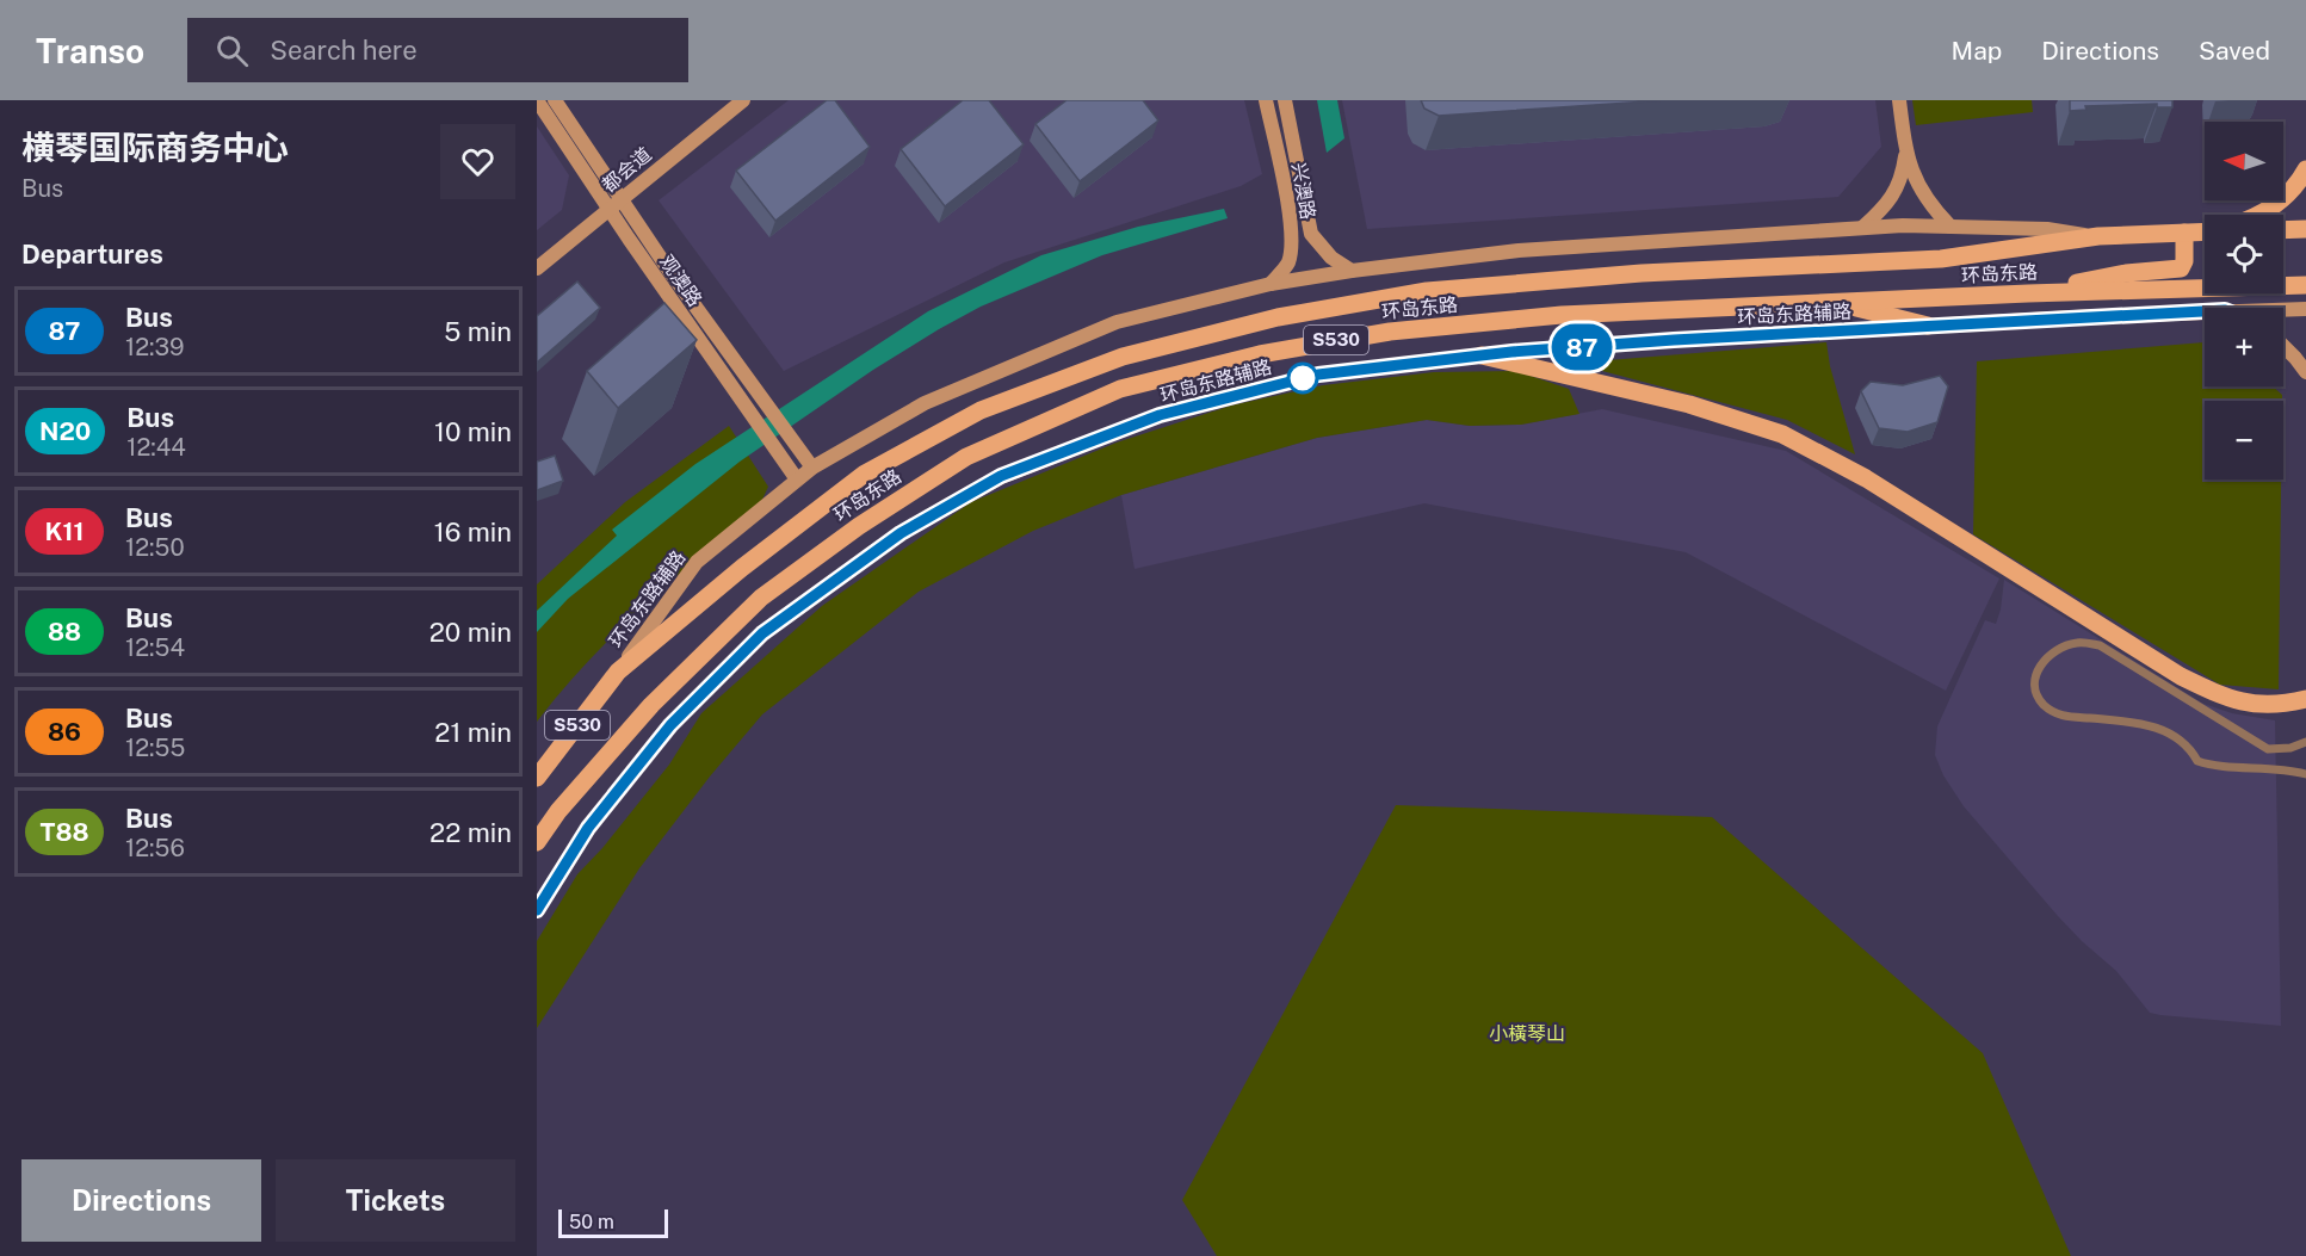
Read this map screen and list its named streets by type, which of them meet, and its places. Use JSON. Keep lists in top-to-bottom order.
{
  "streets": {
    "main road": [
      "都会道",
      "兴澳路",
      "环岛东路",
      "观澳路",
      "环岛东路辅路",
      "S530"
    ]
  },
  "crossings": [
    ["都会道", "观澳路"],
    ["兴澳路", "环岛东路辅路"],
    ["环岛东路", "环岛东路辅路"],
    ["观澳路", "环岛东路辅路"]
  ],
  "parks": ["小橫琴山"],
  "lines": ["bus line 87"],
  "scale_bar": "50 m",
  "north": "left",
  "page": {
    "header": "Transo",
    "search": "Search here",
    "nav": ["Map", "Directions", "Saved"],
    "heading": [
      ["横琴国际商务中心", "Bus"],
      "Departures"
    ],
    "on_map": "87",
    "map_buttons": ["+", "−"],
    "list": [
      {
        "mark": "87",
        "name": "Bus",
        "note": "12:39",
        "value": "5 min"
      },
      {
        "mark": "N20",
        "name": "Bus",
        "note": "12:44",
        "value": "10 min"
      },
      {
        "mark": "K11",
        "name": "Bus",
        "note": "12:50",
        "value": "16 min"
      },
      {
        "mark": "88",
        "name": "Bus",
        "note": "12:54",
        "value": "20 min"
      },
      {
        "mark": "86",
        "name": "Bus",
        "note": "12:55",
        "value": "21 min"
      },
      {
        "mark": "T88",
        "name": "Bus",
        "note": "12:56",
        "value": "22 min"
      }
    ],
    "buttons": ["Directions", "Tickets"],
    "scale": "50 m"
  }
}
